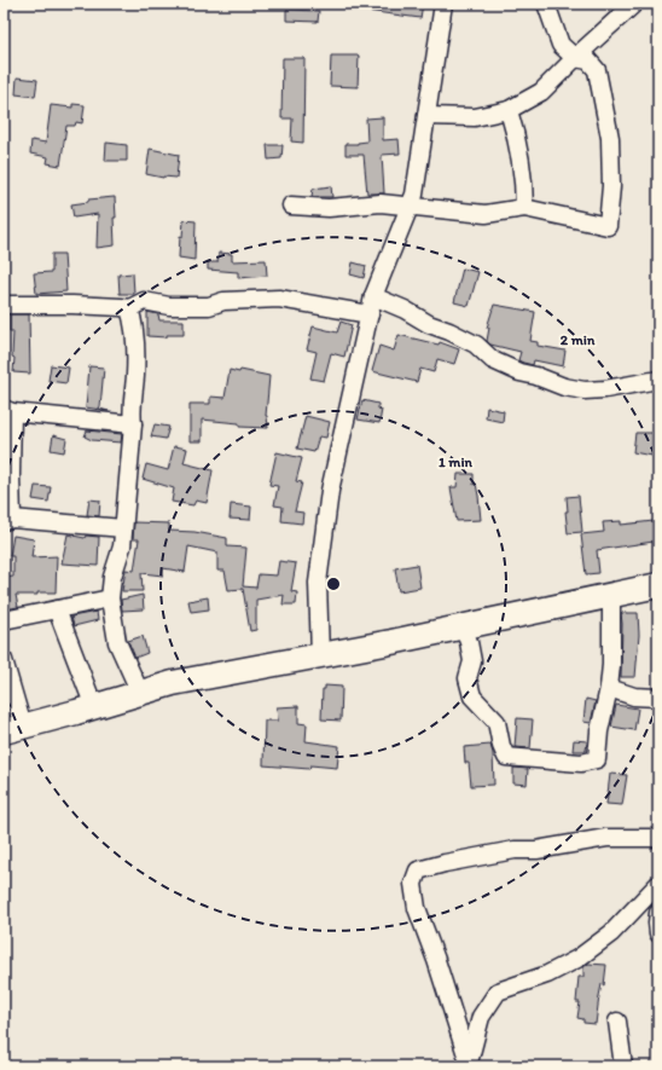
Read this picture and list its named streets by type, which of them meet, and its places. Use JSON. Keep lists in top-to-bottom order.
{
  "rings": ["2 min", "1 min"]
}
